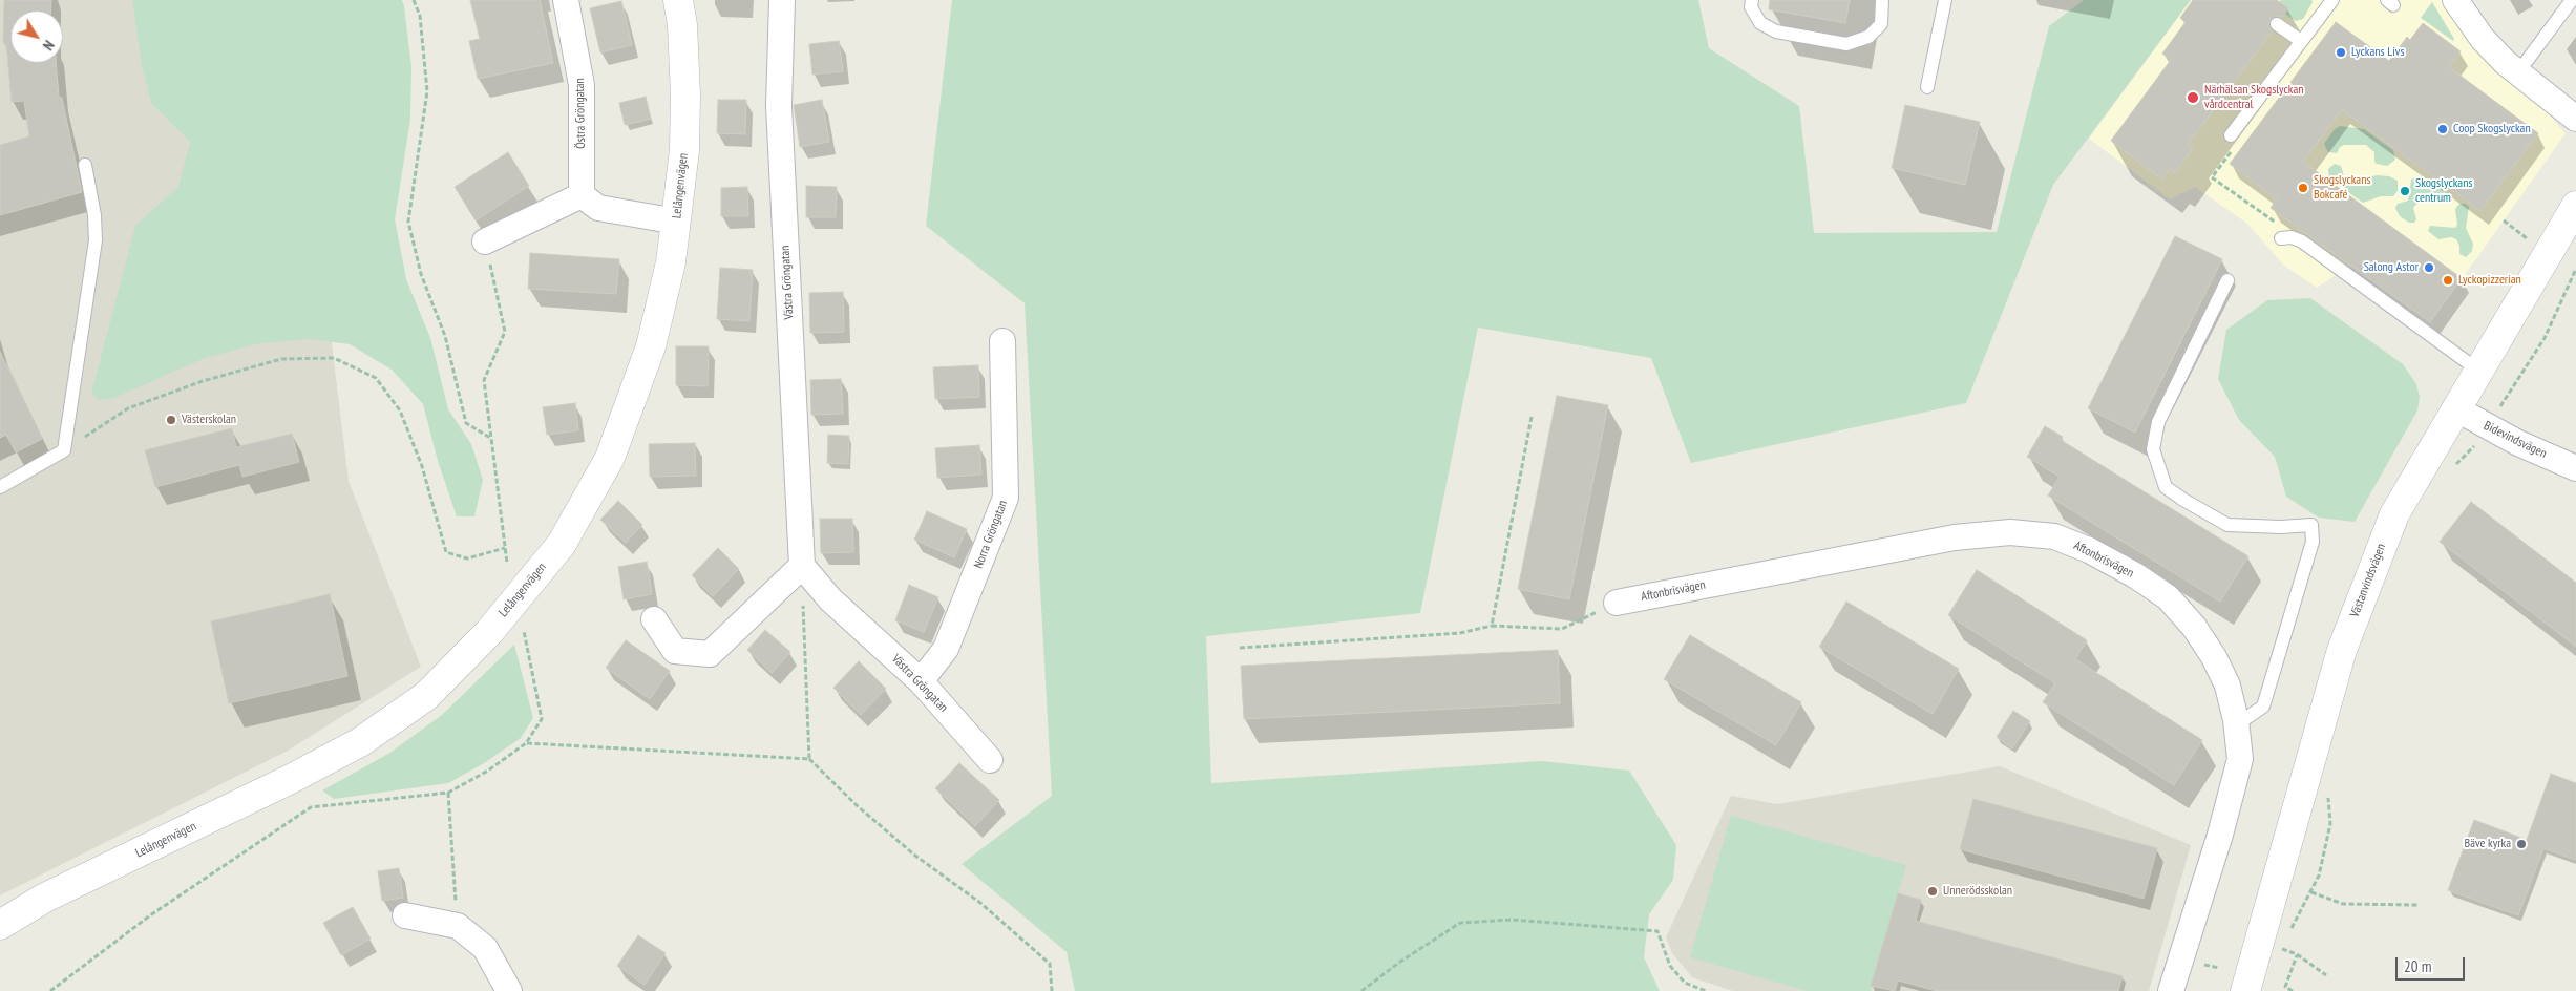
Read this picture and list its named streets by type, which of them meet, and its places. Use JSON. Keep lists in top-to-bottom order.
{
  "streets": {
    "street": [
      "Östra Gröngatan",
      "Lelångenvägen",
      "Västra Gröngatan",
      "Bidevindsvägen",
      "Norra Gröngatan",
      "Aftonbrisvägen",
      "Västanvindsvägen"
    ]
  },
  "crossings": [
    ["Västra Gröngatan", "Norra Gröngatan"],
    ["Bidevindsvägen", "Västanvindsvägen"]
  ],
  "places": [
    "Lyckans Livs",
    "Närhälsan Skogslyckan vårdcentral",
    "Coop Skogslyckan",
    "Skogslyckans Bokcafé",
    "Skogslyckans centrum",
    "Salong Astor",
    "Lyckopizzerian",
    "Västerskolan",
    "Bäve kyrka",
    "Unnerödsskolan"
  ],
  "scale_bar": "20 m",
  "north": "bottom right"
}
